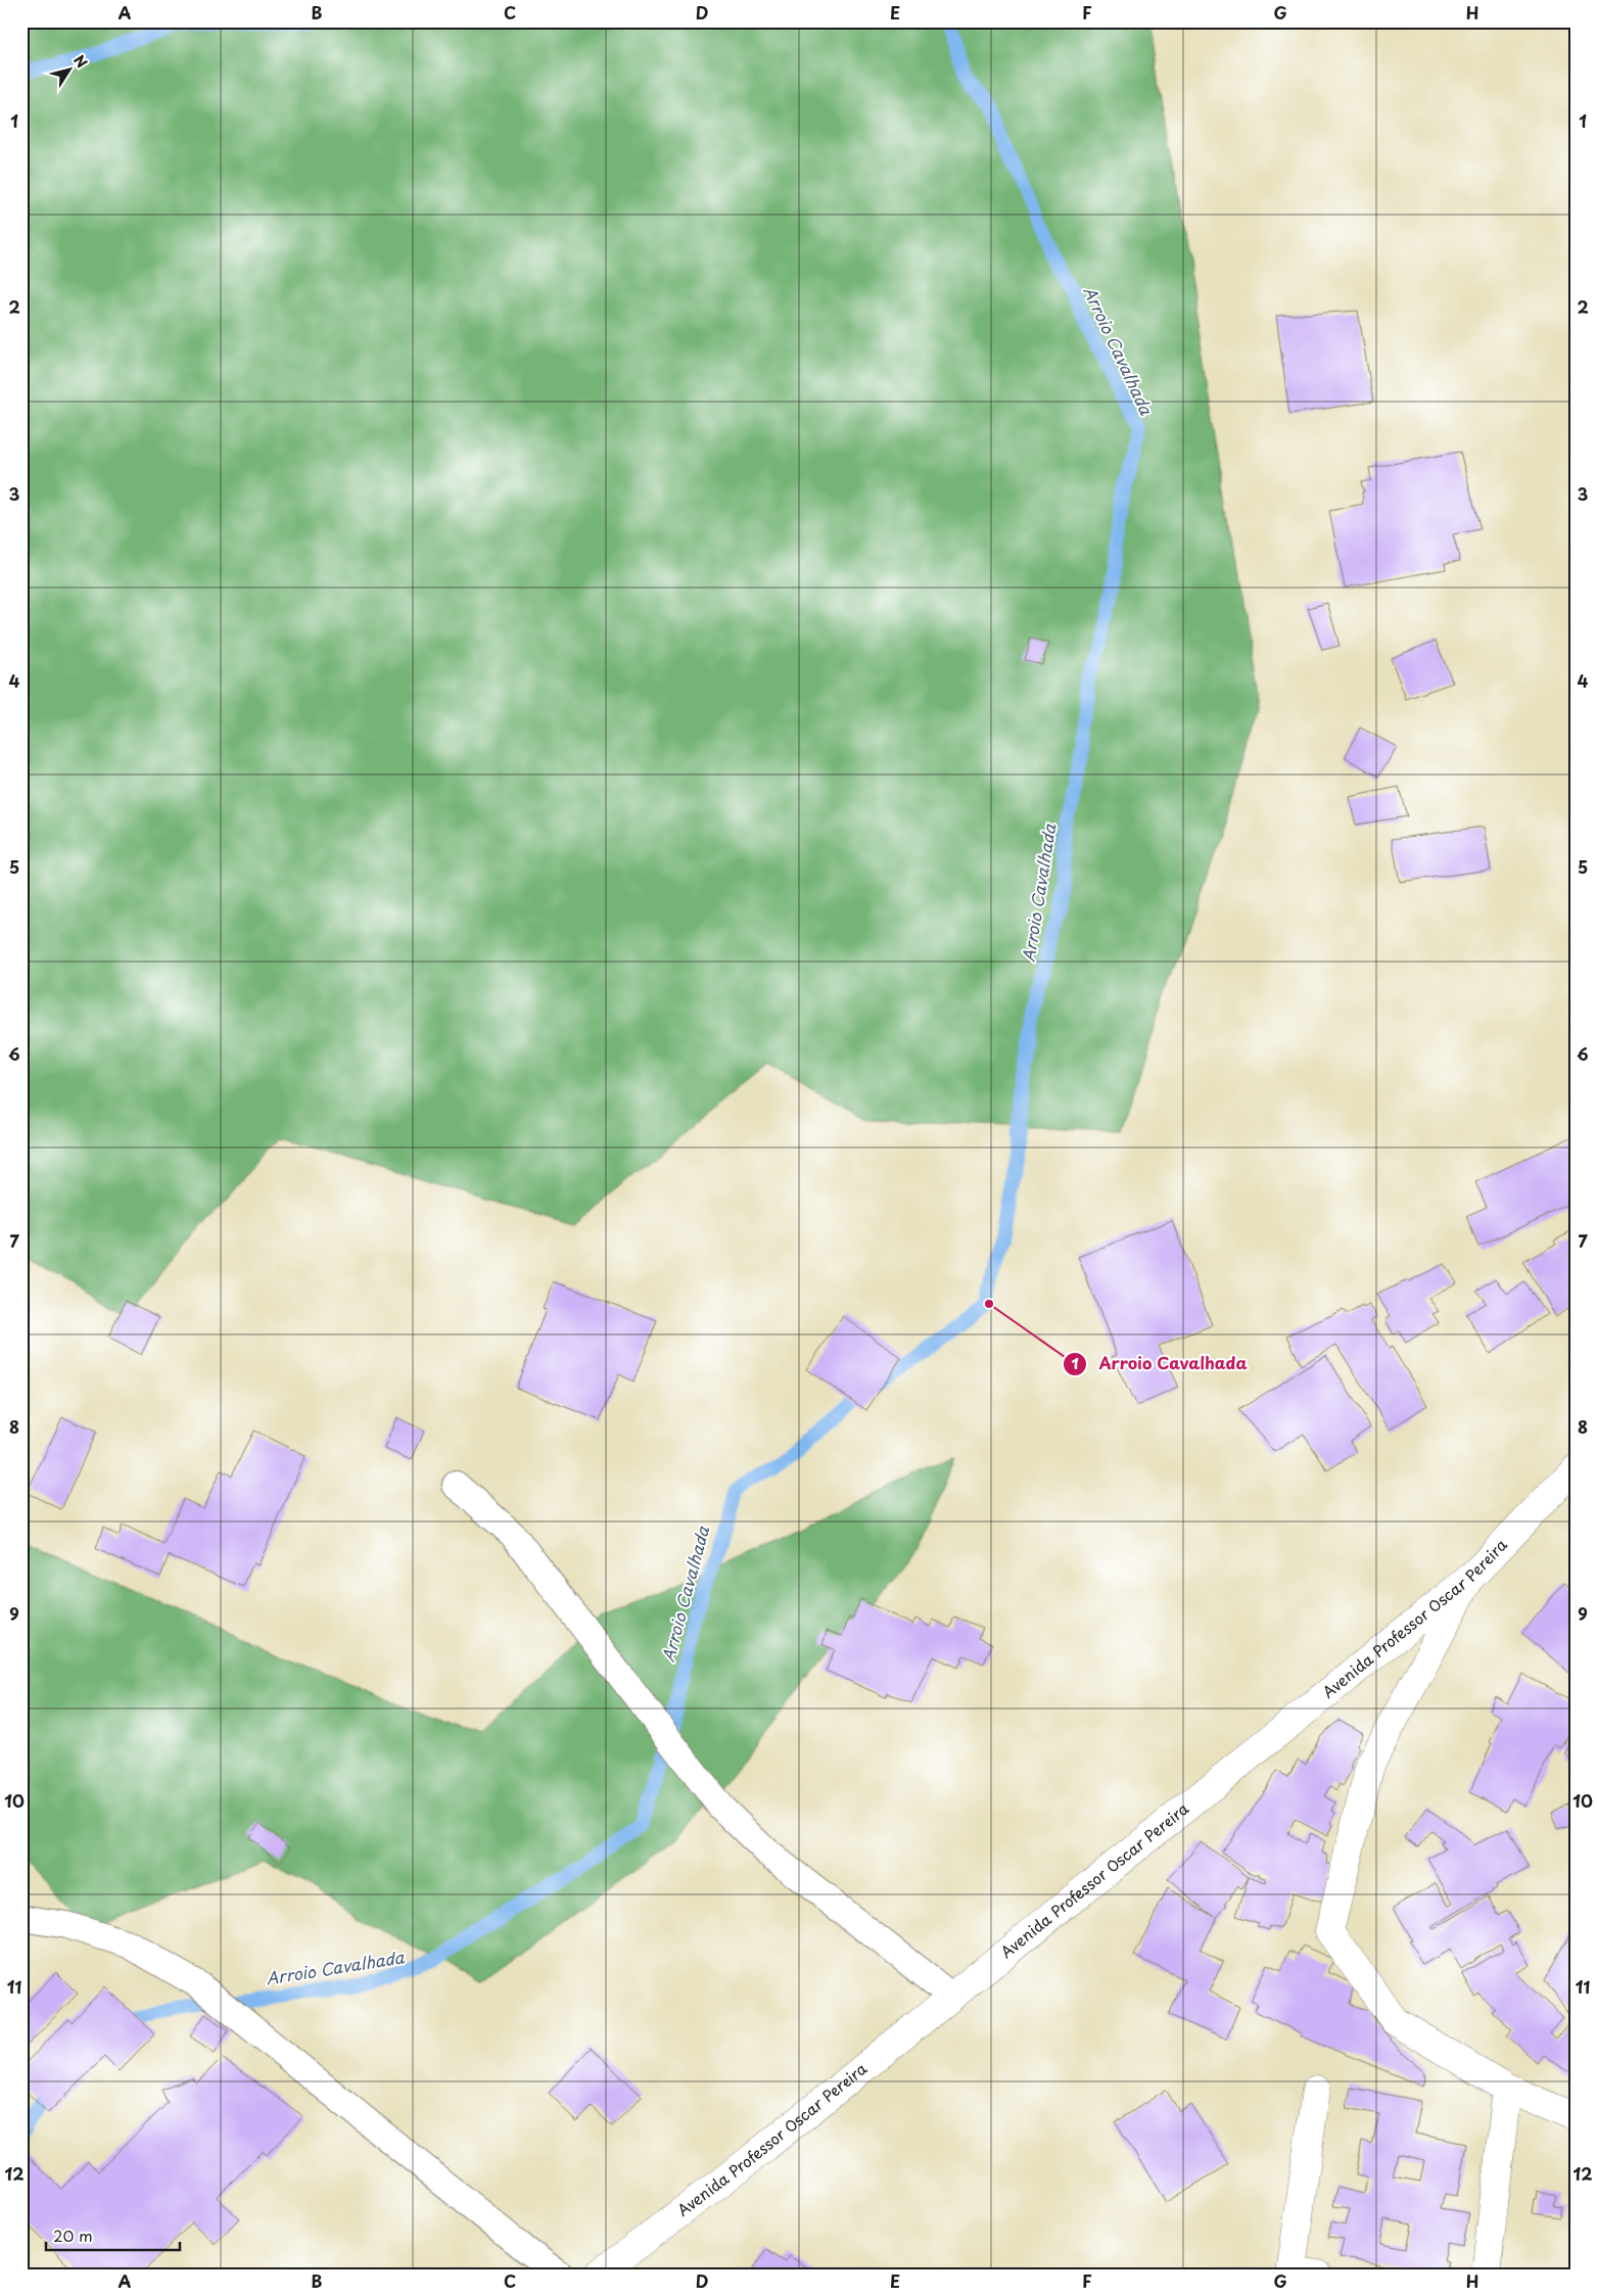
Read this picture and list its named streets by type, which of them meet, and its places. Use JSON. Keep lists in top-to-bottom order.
{
  "streets": {
    "main road": ["Avenida Professor Oscar Pereira"]
  },
  "water": ["Arroio Cavalhada"],
  "places": ["Arroio Cavalhada"],
  "scale_bar": "20 m",
  "north": "top right",
  "grid": {
    "columns": [
      "A",
      "B",
      "C",
      "D",
      "E",
      "F",
      "G",
      "H"
    ],
    "rows": [
      "1",
      "2",
      "3",
      "4",
      "5",
      "6",
      "7",
      "8",
      "9",
      "10",
      "11",
      "12"
    ]
  }
}
